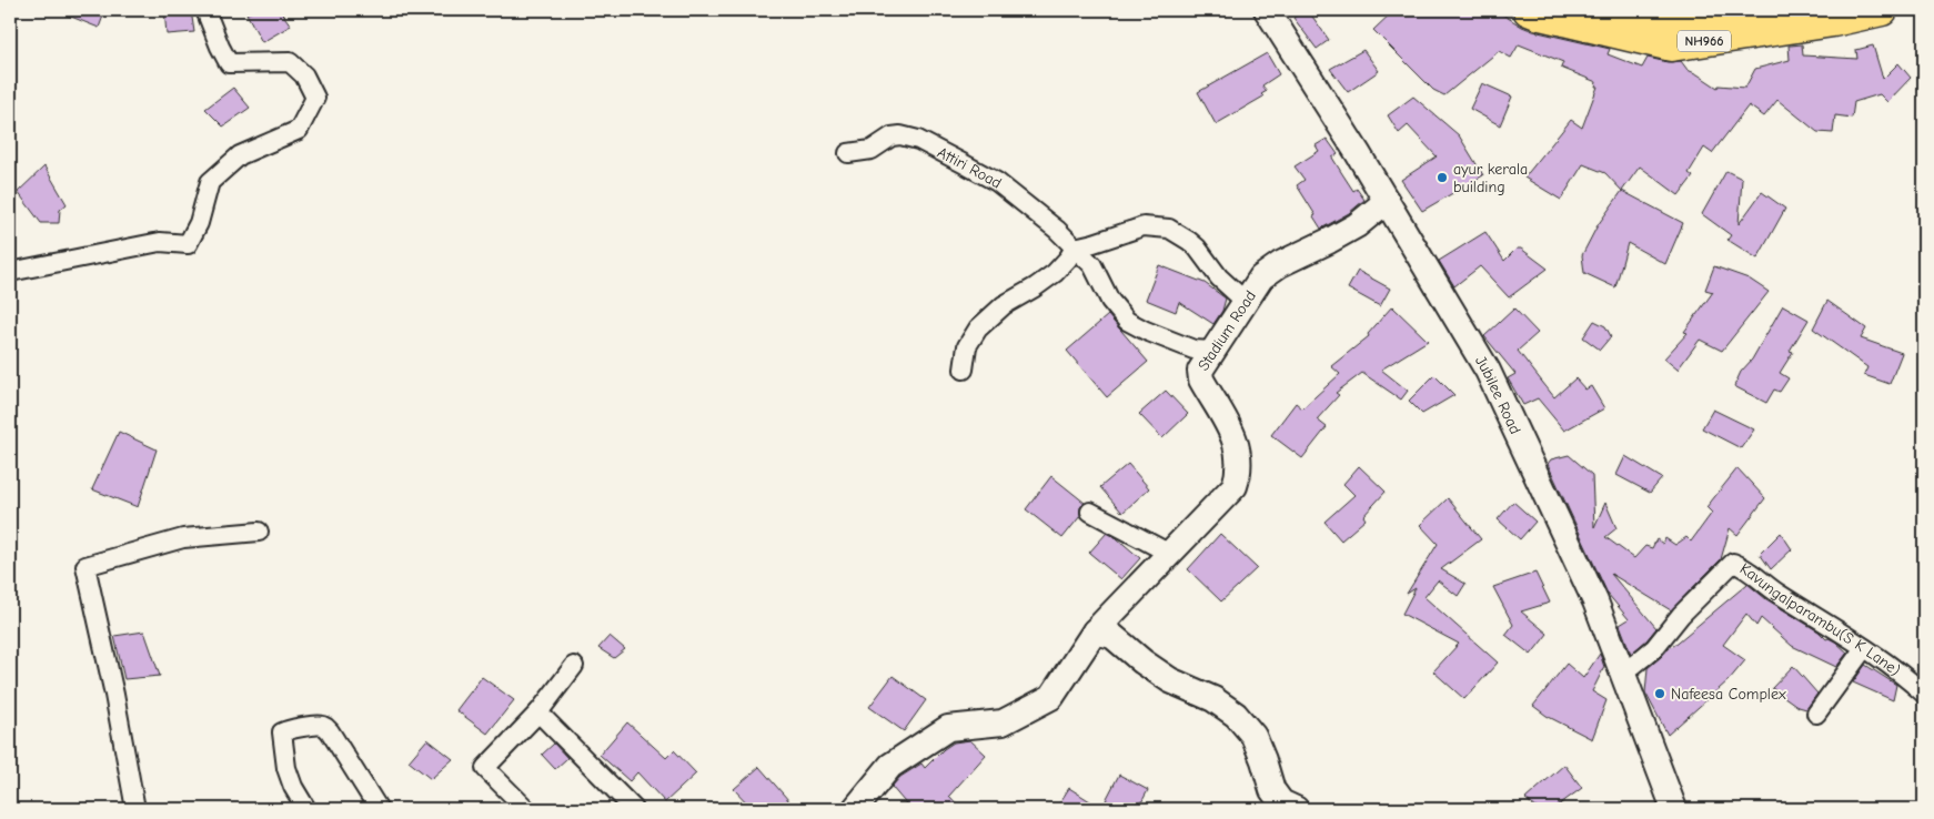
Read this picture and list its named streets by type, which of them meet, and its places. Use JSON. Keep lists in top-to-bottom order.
{
  "streets": {
    "highway": ["NH966"],
    "street": [
      "Attiri Road",
      "Stadium Road",
      "Jubilee Road",
      "Kavungalparambu(S K Lane)"
    ]
  },
  "crossings": [
    ["Attiri Road", "Stadium Road"],
    ["Stadium Road", "Jubilee Road"],
    ["Jubilee Road", "Kavungalparambu(S K Lane)"]
  ],
  "places": ["ayur kerala building", "Nafeesa Complex"]
}
